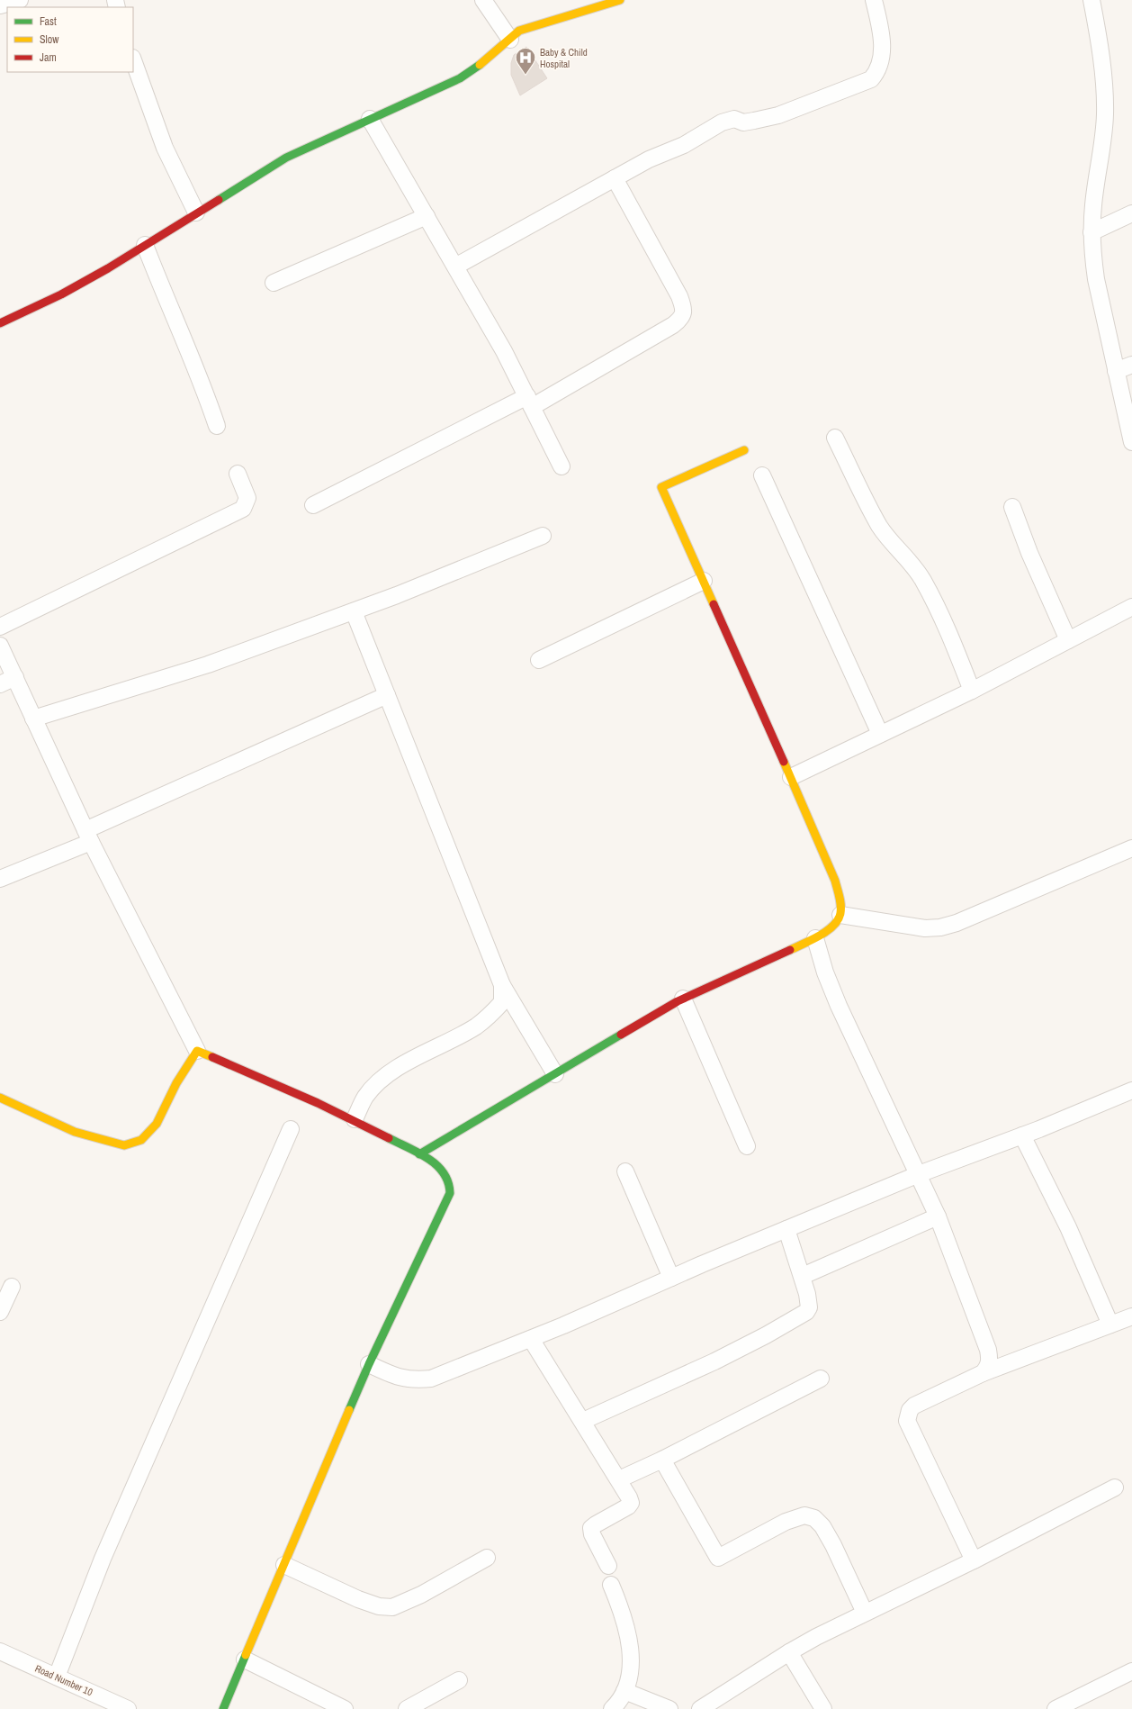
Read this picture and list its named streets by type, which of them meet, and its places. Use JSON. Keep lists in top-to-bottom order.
{
  "streets": {
    "street": ["Road Number 10"]
  },
  "places": {
    "hospital": ["Baby & Child Hospital"]
  },
  "legend": ["Fast", "Slow", "Jam"]
}
